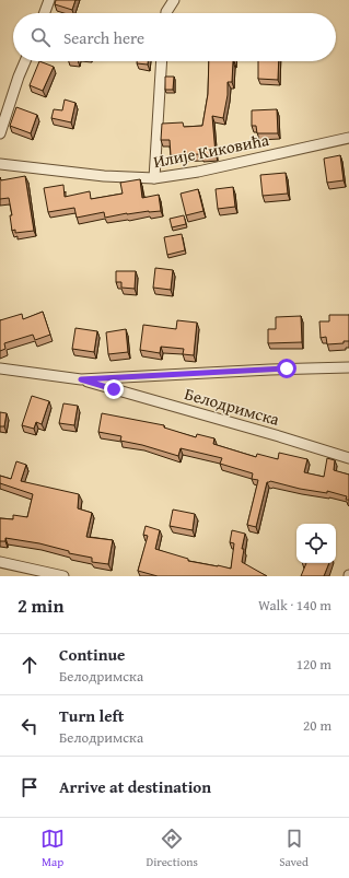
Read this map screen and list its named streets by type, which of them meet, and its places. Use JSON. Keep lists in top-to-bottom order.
{
  "streets": {
    "street": ["Илије Киковића", "Белодримска"]
  },
  "page": {
    "search": "Search here",
    "heading": ["2 min", "Walk · 140 m"],
    "list": [
      ["Continue", "Белодримска", "120 m"],
      ["Turn left", "Белодримска", "20 m"],
      "Arrive at destination"
    ],
    "nav": ["Map", "Directions", "Saved"]
  }
}
